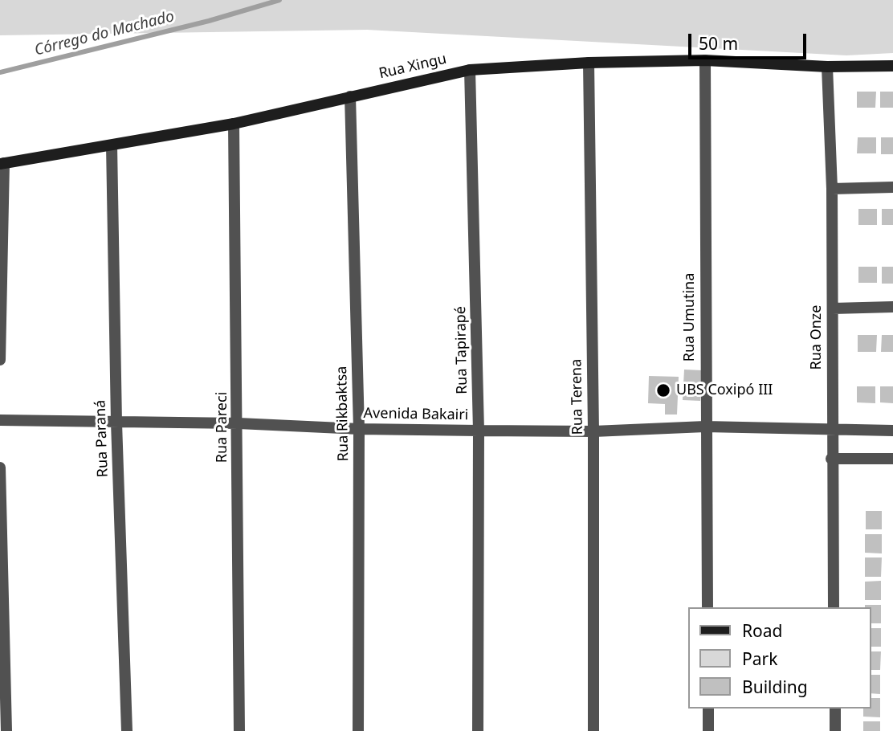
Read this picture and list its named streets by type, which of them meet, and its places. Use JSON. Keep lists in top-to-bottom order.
{
  "streets": {
    "street": [
      "Rua Xingu",
      "Rua Umutina",
      "Rua Onze",
      "Rua Tapirapé",
      "Rua Terena",
      "Rua Rikbaktsa",
      "Avenida Bakairi",
      "Rua Pareci",
      "Rua Paraná"
    ]
  },
  "crossings": [
    ["Rua Xingu", "Rua Umutina"],
    ["Rua Xingu", "Rua Onze"],
    ["Rua Xingu", "Rua Tapirapé"],
    ["Rua Xingu", "Rua Terena"],
    ["Rua Xingu", "Rua Rikbaktsa"],
    ["Rua Xingu", "Rua Pareci"],
    ["Rua Xingu", "Rua Paraná"],
    ["Rua Umutina", "Avenida Bakairi"],
    ["Rua Onze", "Avenida Bakairi"],
    ["Rua Tapirapé", "Avenida Bakairi"],
    ["Rua Terena", "Avenida Bakairi"],
    ["Rua Rikbaktsa", "Avenida Bakairi"],
    ["Avenida Bakairi", "Rua Pareci"],
    ["Avenida Bakairi", "Rua Paraná"]
  ],
  "water": ["Córrego do Machado"],
  "places": ["UBS Coxipó III"],
  "legend": ["Road", "Park", "Building"],
  "scale_bar": "50 m"
}
